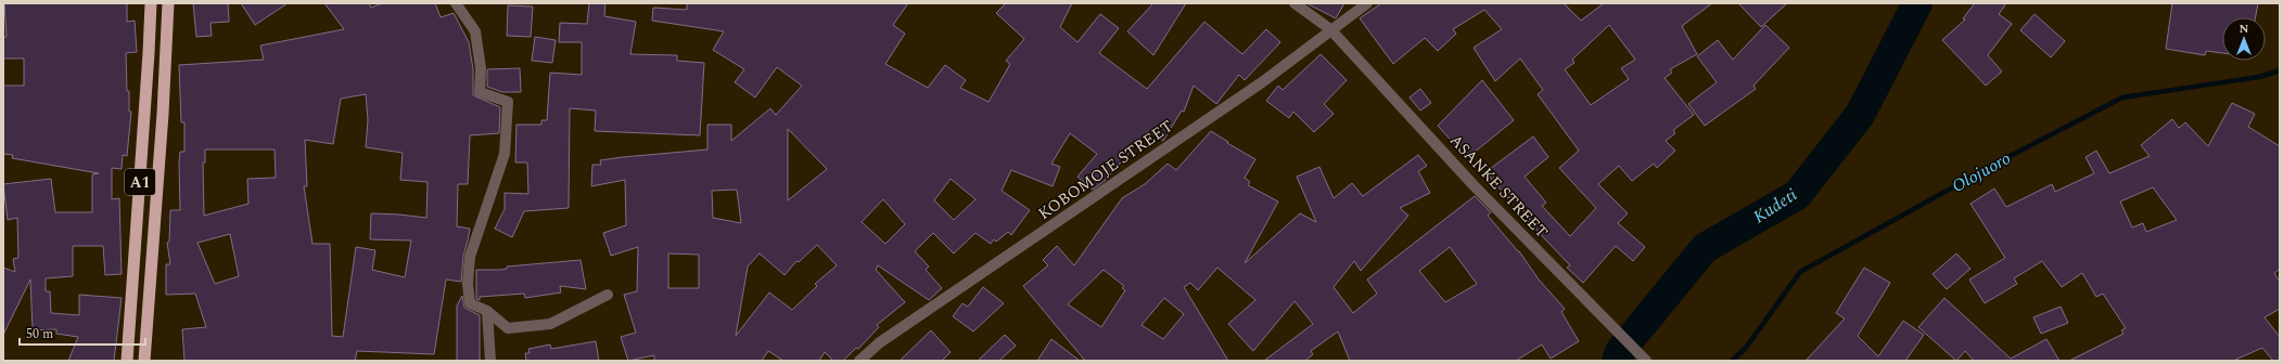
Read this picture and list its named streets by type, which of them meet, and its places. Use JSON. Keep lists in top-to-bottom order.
{
  "streets": {
    "highway": ["A1"],
    "street": ["KOBOMOJE STREET", "ASANKE STREET"]
  },
  "crossings": [
    ["KOBOMOJE STREET", "ASANKE STREET"]
  ],
  "water": ["Olojuoro", "Kudeti"],
  "scale_bar": "50 m",
  "north": "top"
}
